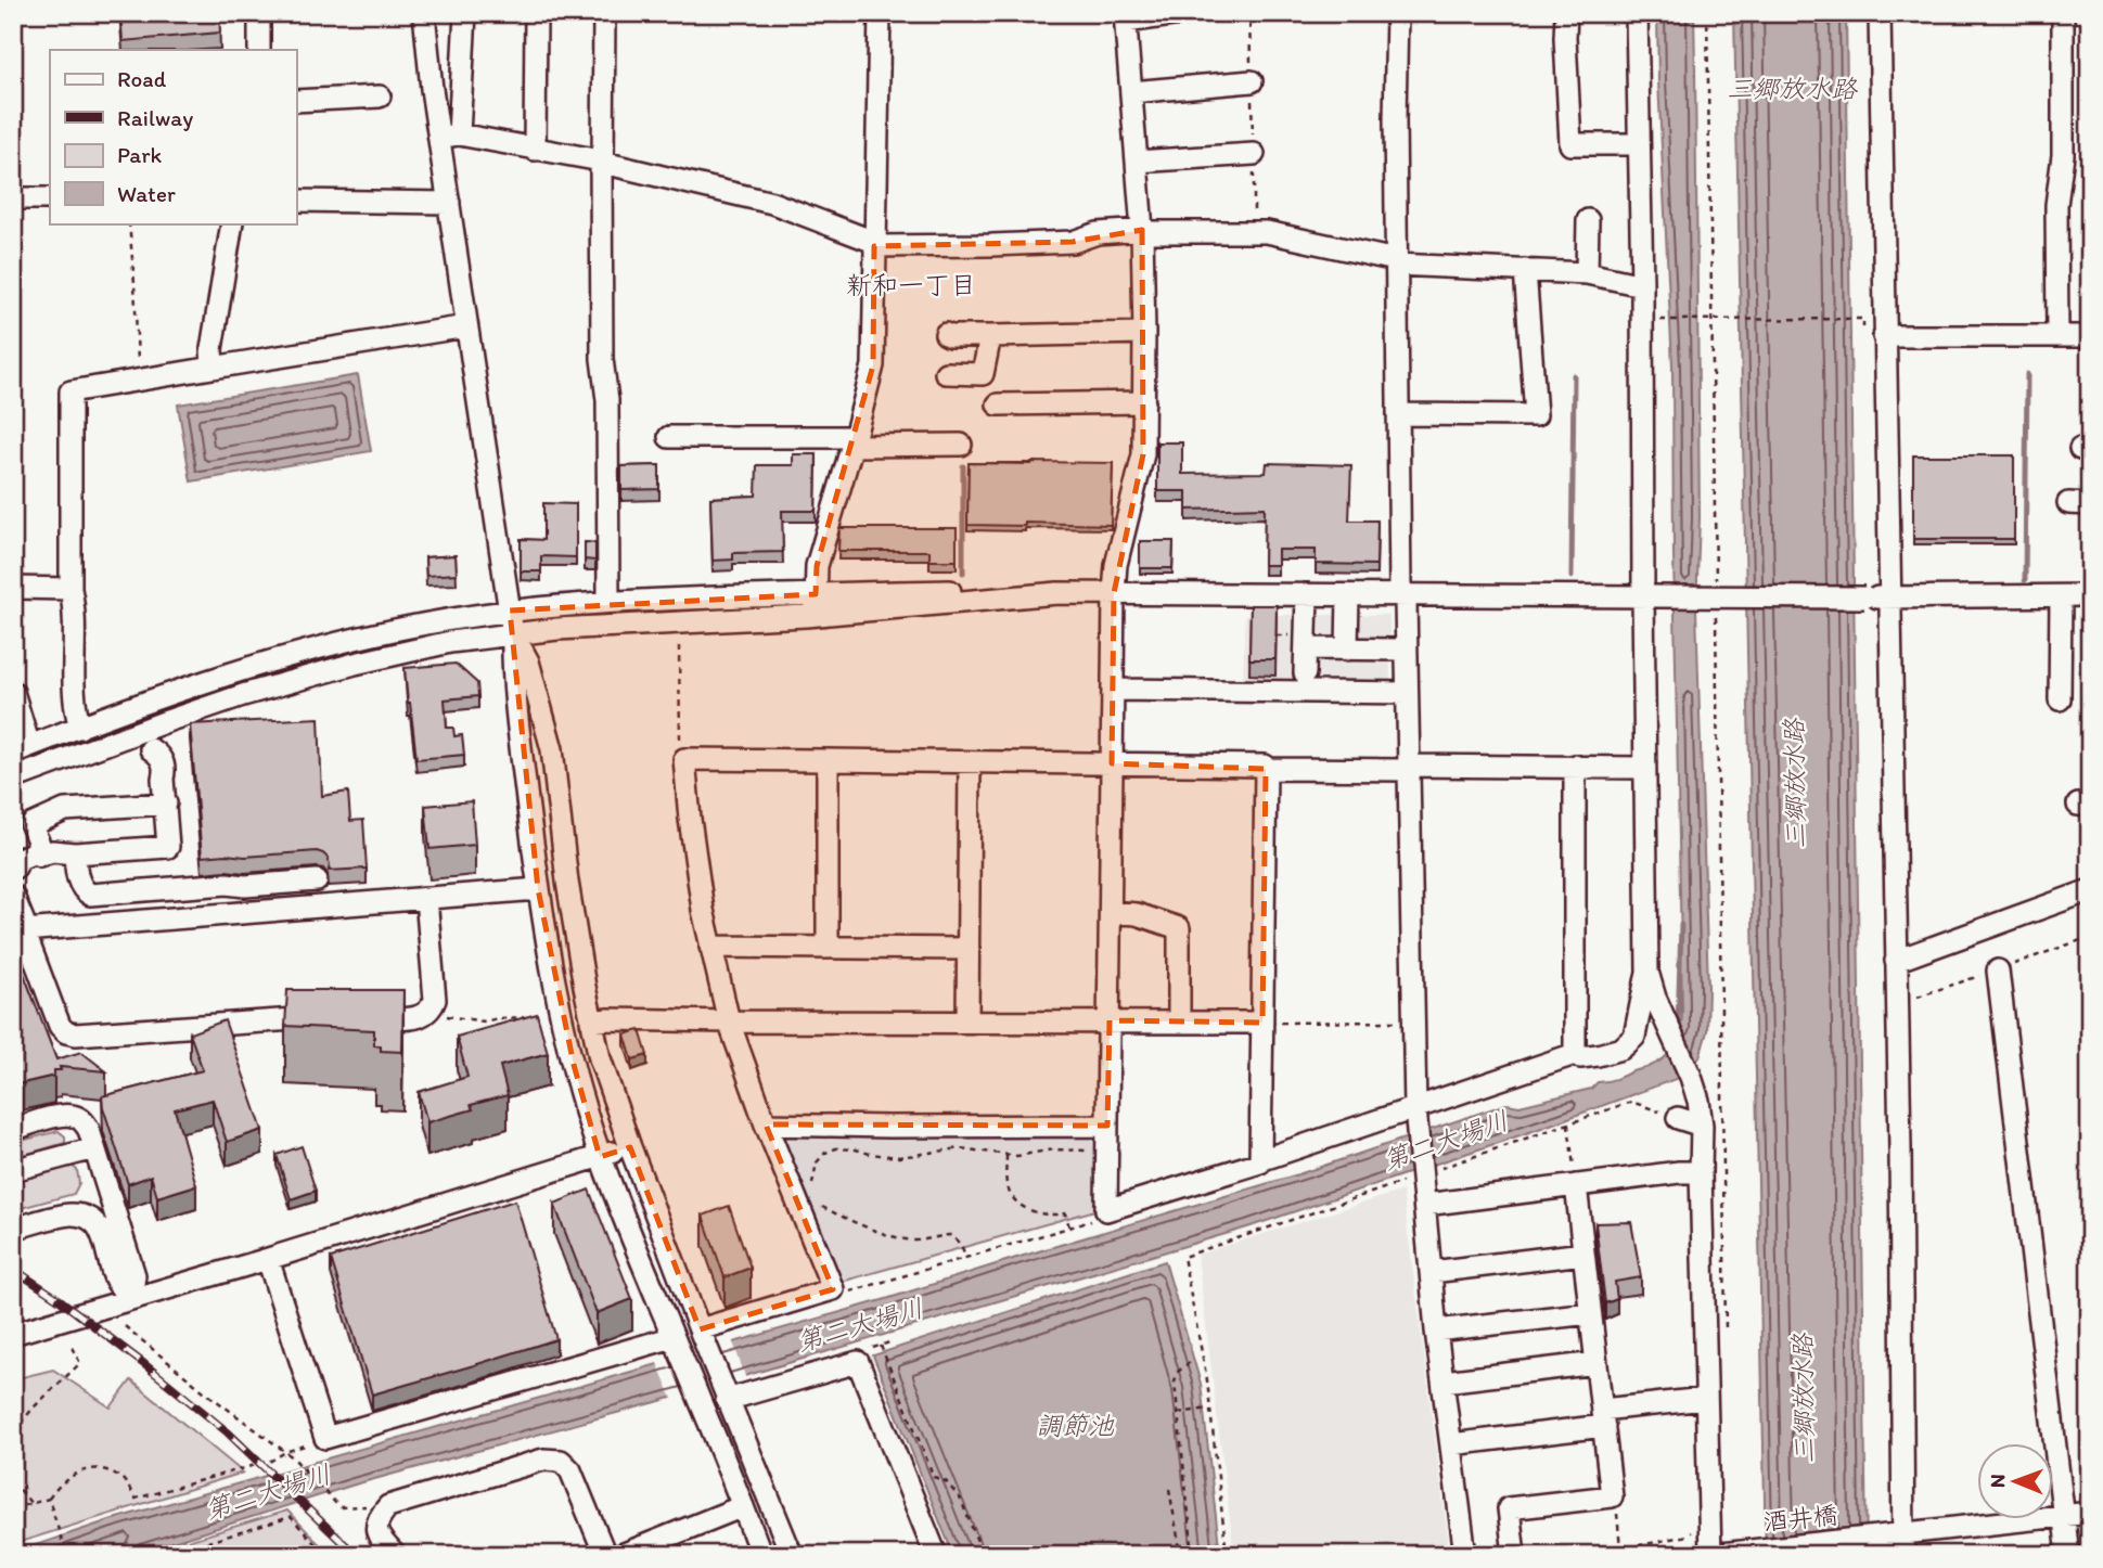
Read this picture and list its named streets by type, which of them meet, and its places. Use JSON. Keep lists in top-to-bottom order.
{
  "streets": {
    "street": ["酒井橋"]
  },
  "districts": ["新和一丁目"],
  "water": ["三郷放水路", "第二大場川", "調節池"],
  "legend": [
    "Road",
    "Railway",
    "Park",
    "Water"
  ],
  "north": "left"
}
